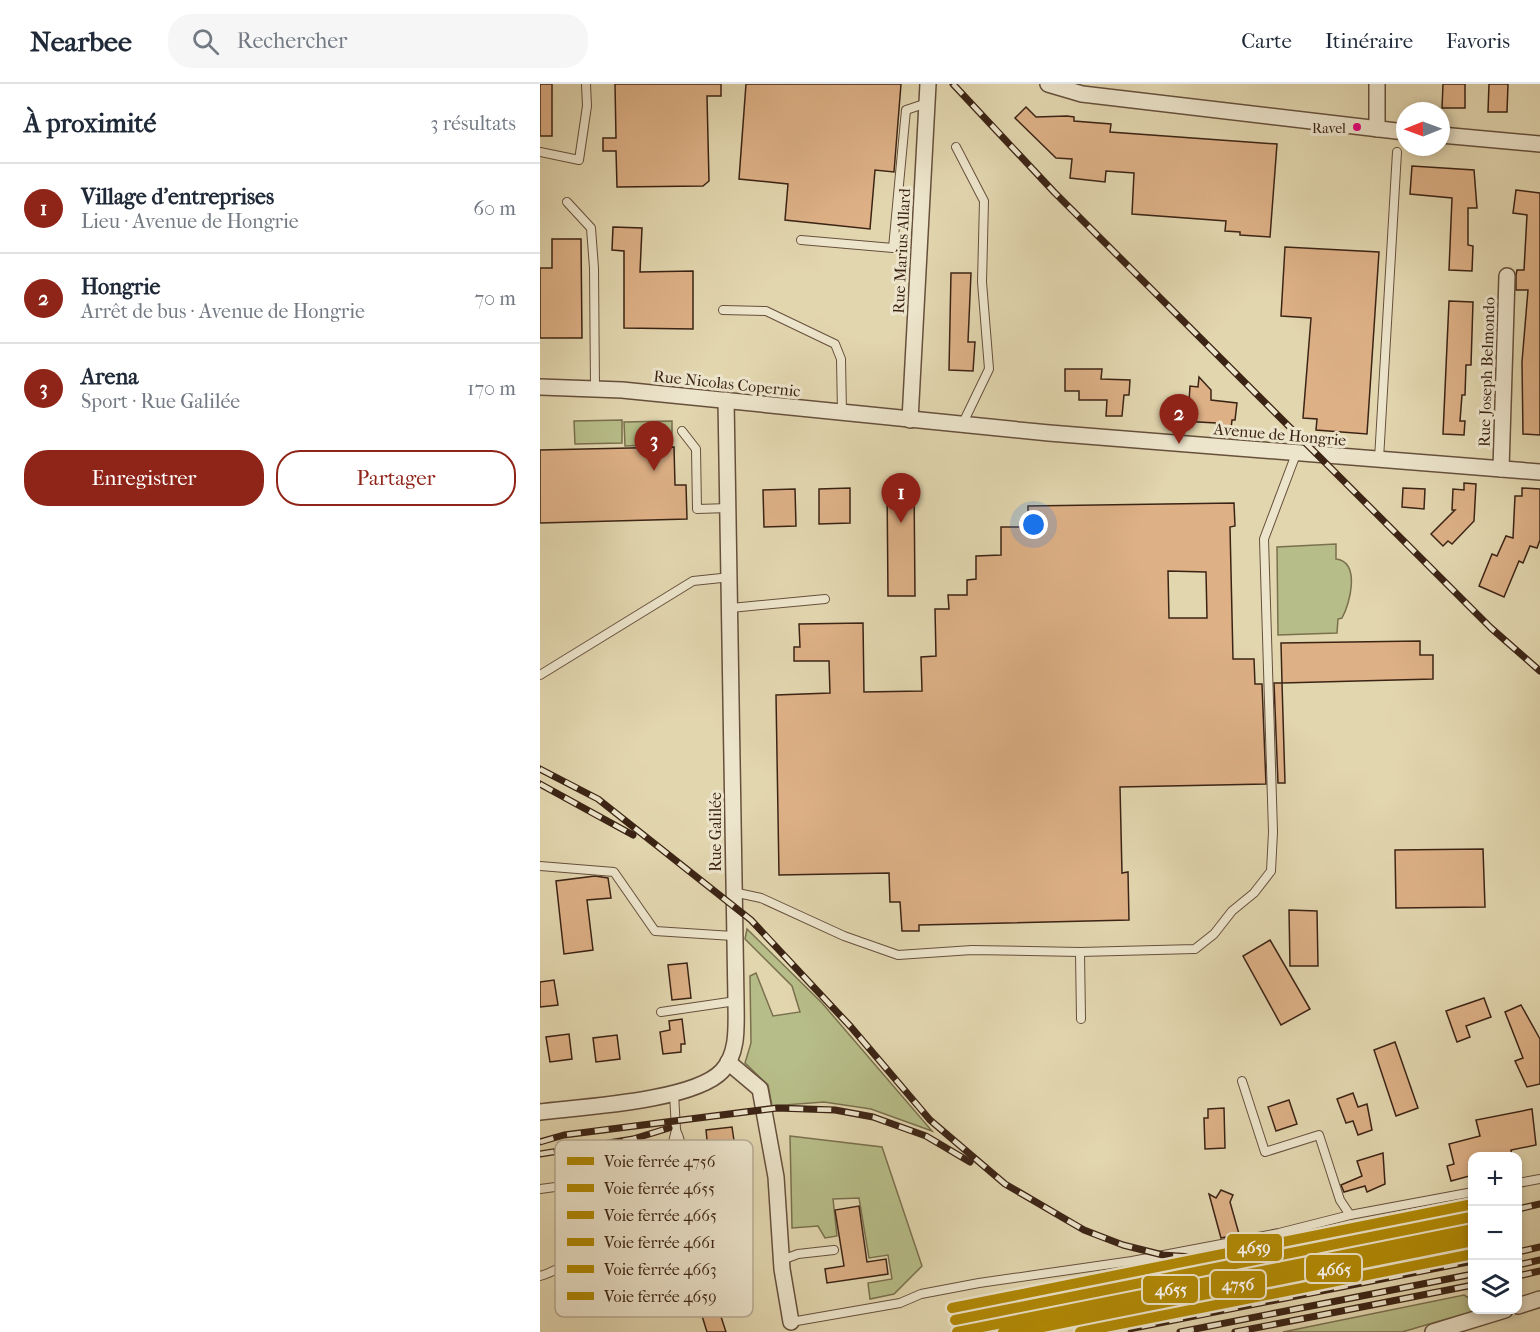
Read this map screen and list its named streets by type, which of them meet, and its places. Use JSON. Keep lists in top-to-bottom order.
{
  "streets": {
    "street": [
      "Rue Marius Allard",
      "Rue Joseph Belmondo",
      "Rue Nicolas Copernic",
      "Avenue de Hongrie",
      "Rue Galilée"
    ]
  },
  "crossings": [
    ["Rue Marius Allard", "Rue Nicolas Copernic"],
    ["Rue Marius Allard", "Avenue de Hongrie"],
    ["Rue Joseph Belmondo", "Avenue de Hongrie"],
    ["Rue Nicolas Copernic", "Avenue de Hongrie"],
    ["Rue Nicolas Copernic", "Rue Galilée"]
  ],
  "places": ["Ravel"],
  "lines": [
    "rail line 4659",
    "rail line 4661",
    "rail line 4655",
    "rail line 4756",
    "rail line 4665",
    "rail line 4663"
  ],
  "legend": [
    "Voie ferrée 4756",
    "Voie ferrée 4655",
    "Voie ferrée 4665",
    "Voie ferrée 4661",
    "Voie ferrée 4663",
    "Voie ferrée 4659"
  ],
  "north": "left",
  "page": {
    "header": "Nearbee",
    "search": "Rechercher",
    "nav": ["Carte", "Itinéraire", "Favoris"],
    "heading": ["À proximité", "3 résultats"],
    "list": [
      {
        "mark": "1",
        "name": "Village d'entreprises",
        "note": "Lieu · Avenue de Hongrie",
        "value": "60 m"
      },
      {
        "mark": "2",
        "name": "Hongrie",
        "note": "Arrêt de bus · Avenue de Hongrie",
        "value": "70 m"
      },
      {
        "mark": "3",
        "name": "Arena",
        "note": "Sport · Rue Galilée",
        "value": "170 m"
      }
    ],
    "pins": ["2", "3", "1"],
    "buttons": ["Enregistrer", "Partager"],
    "map_buttons": ["+", "−"]
  }
}
